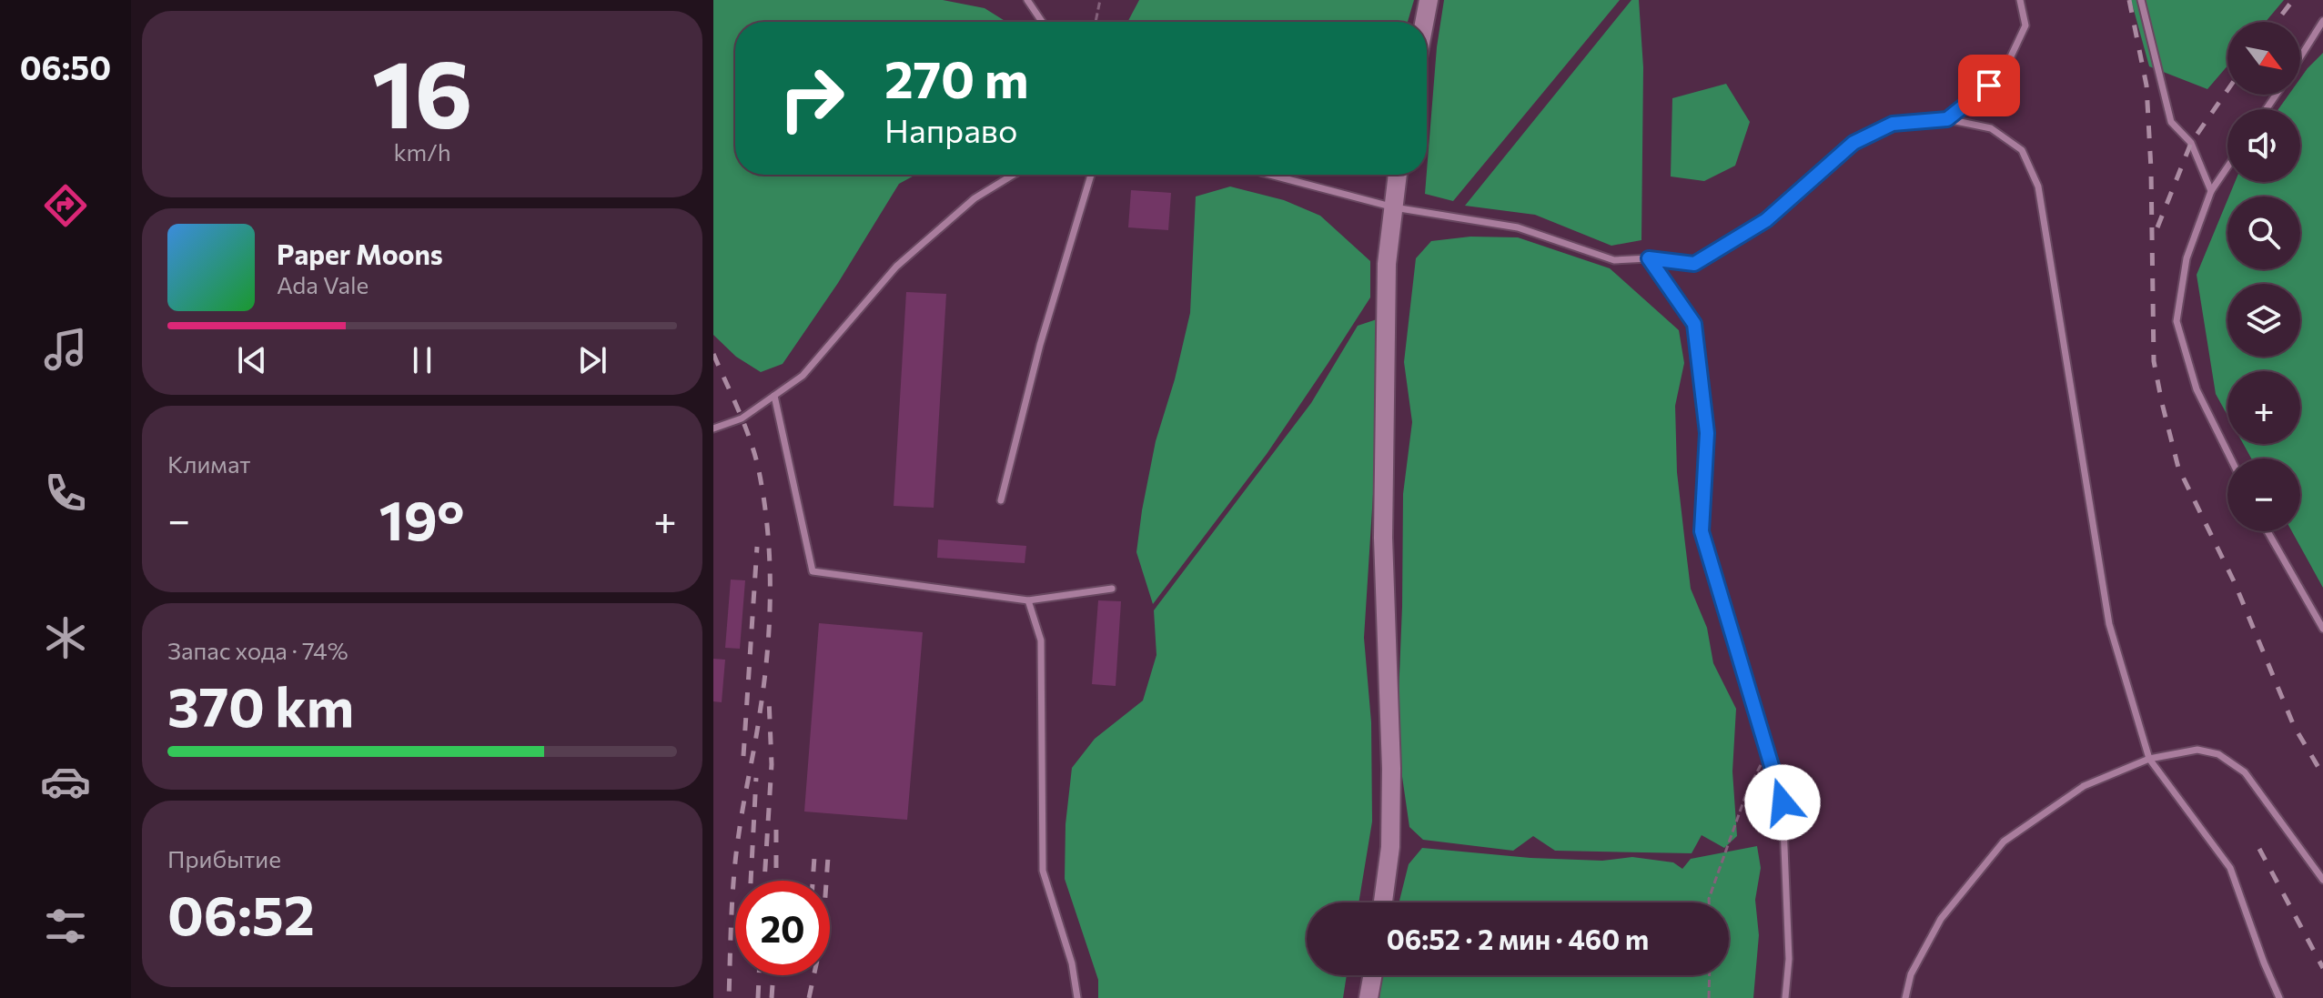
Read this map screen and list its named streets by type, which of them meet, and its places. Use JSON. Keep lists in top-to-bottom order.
{
  "north": "bottom right",
  "page": {
    "tabs": "06:50",
    "tile": [
      ["16", "km/h"],
      "Климат",
      ["Запас хода · 74%", "370 km"],
      ["Прибытие", "06:52"]
    ],
    "map_buttons": ["+", "−"],
    "turn": ["270 m", "Направо"],
    "song": ["Paper Moons", "Ada Vale"],
    "heat": ["−", "19°", "+"],
    "limit": "20",
    "trip": "06:52 · 2 мин · 460 m"
  }
}
